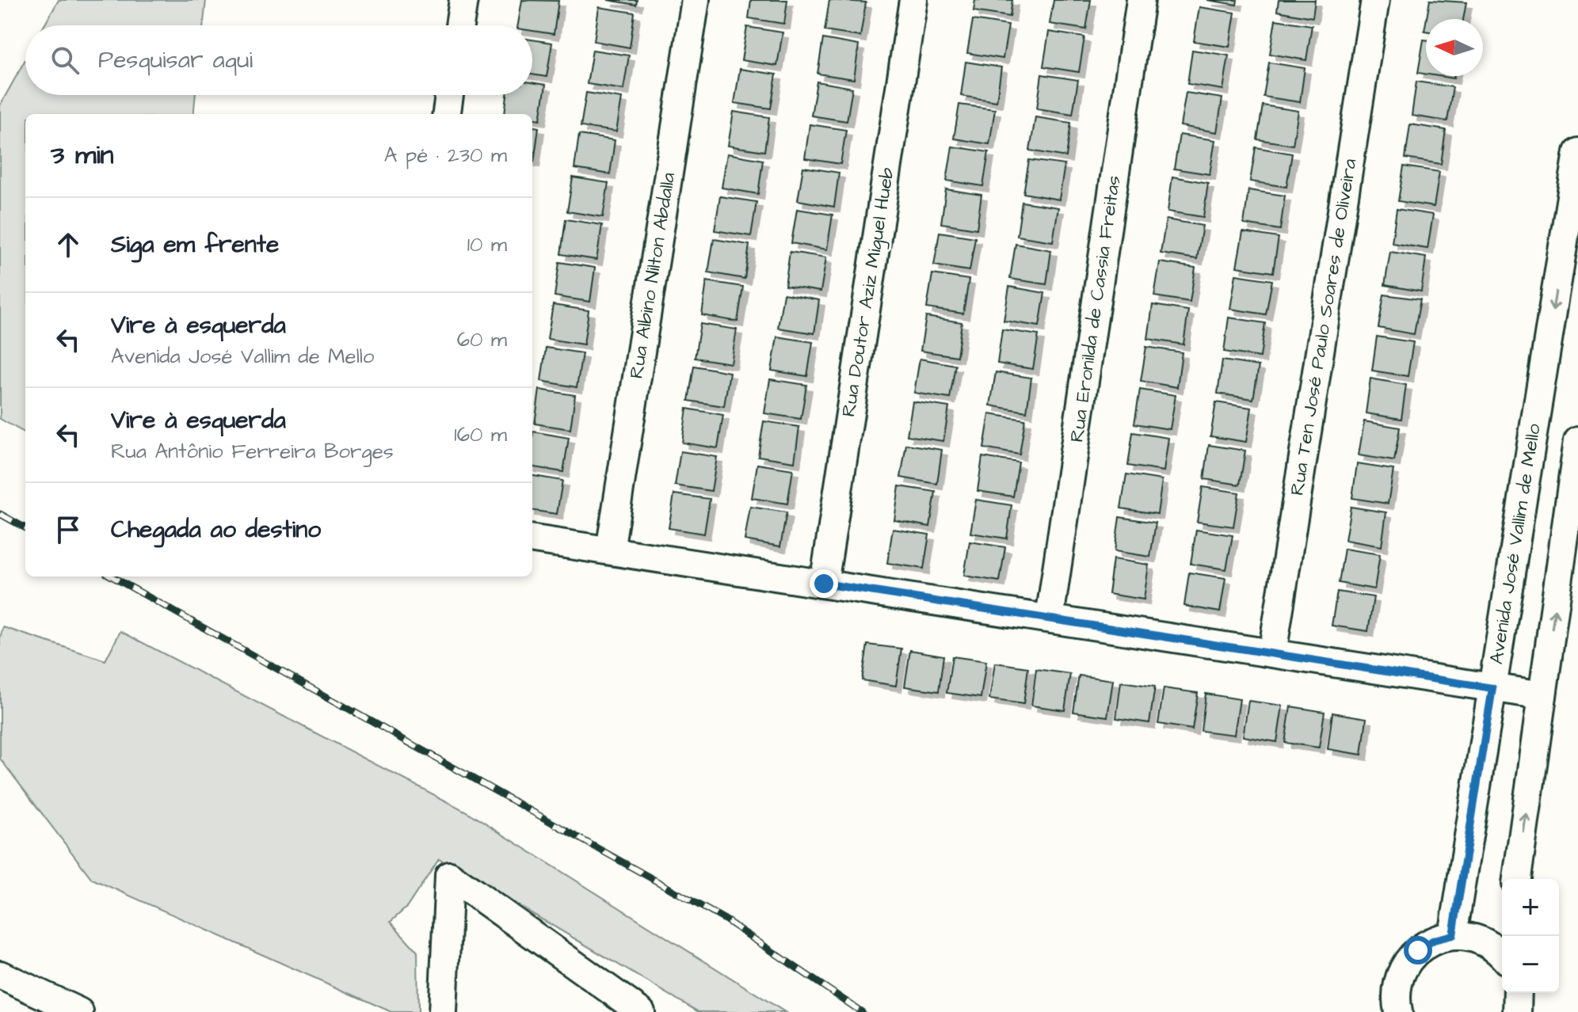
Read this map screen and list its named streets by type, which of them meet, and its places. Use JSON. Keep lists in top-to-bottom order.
{
  "streets": {
    "street": [
      "Rua Albino Nilton Abdalla",
      "Rua Doutor Aziz Miguel Hueb",
      "Rua Eronilda de Cassia Freitas",
      "Rua Ten José Paulo Soares de Oliveira",
      "Avenida José Vallim de Mello"
    ]
  },
  "north": "left",
  "page": {
    "search": "Pesquisar aqui",
    "heading": ["3 min", "A pé · 230 m"],
    "list": [
      ["Siga em frente", "10 m"],
      ["Vire à esquerda", "Avenida José Vallim de Mello", "60 m"],
      ["Vire à esquerda", "Rua Antônio Ferreira Borges", "160 m"],
      "Chegada ao destino"
    ],
    "map_buttons": ["+", "−"]
  }
}
